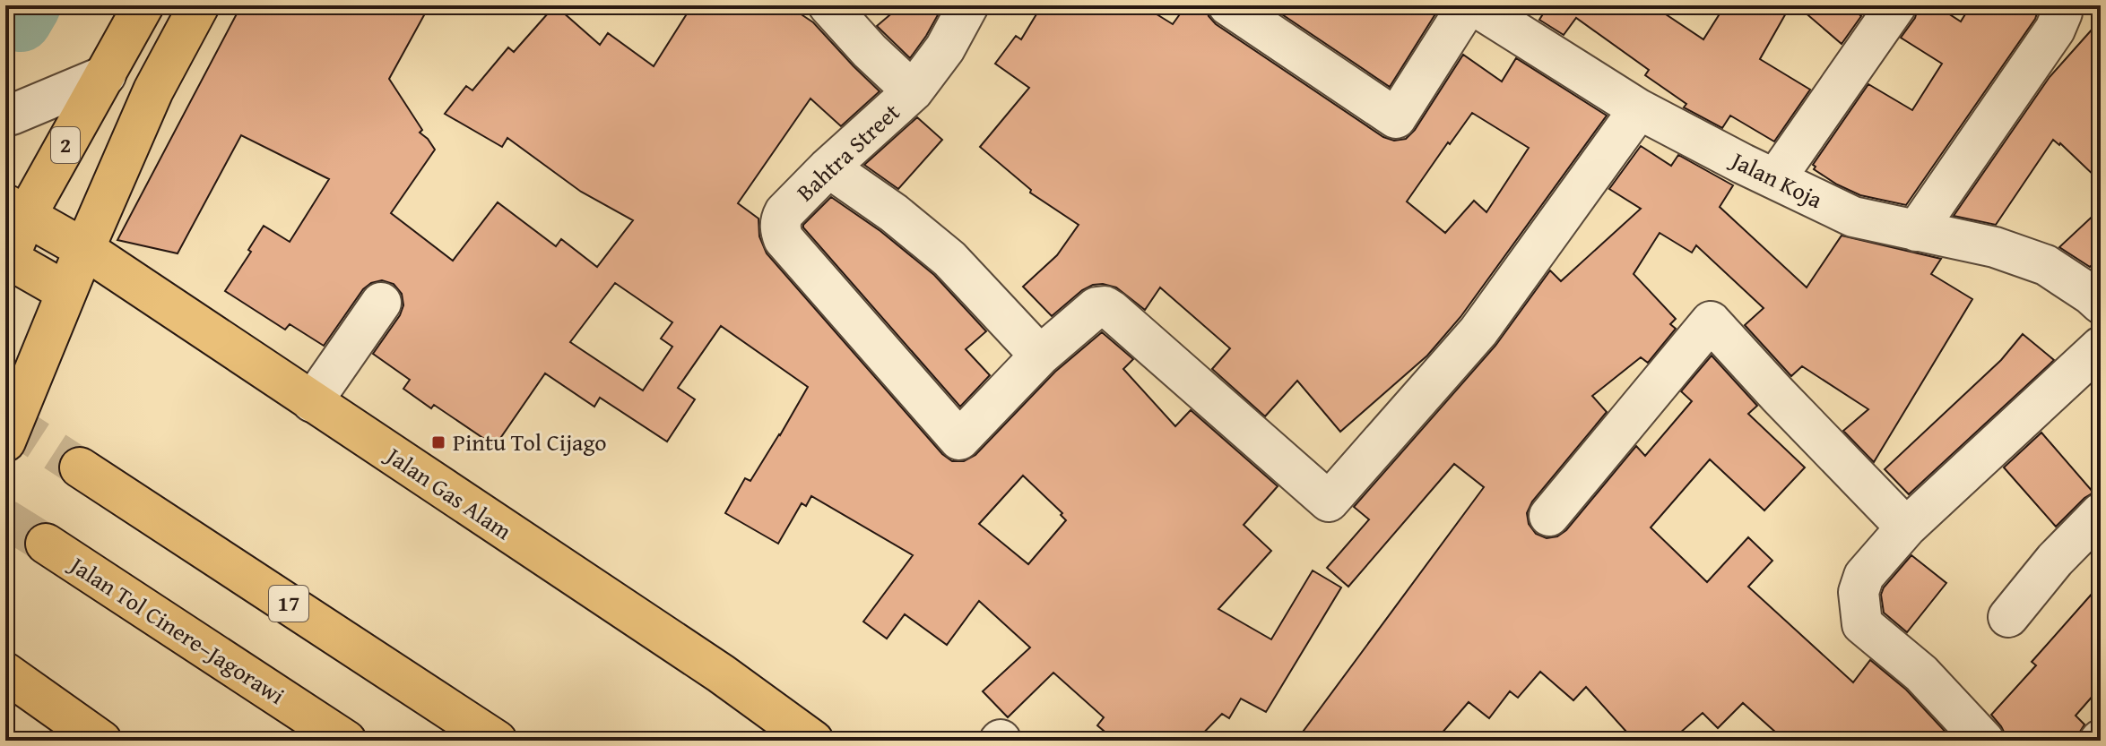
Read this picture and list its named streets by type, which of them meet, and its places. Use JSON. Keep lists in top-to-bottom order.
{
  "streets": {
    "main road": [
      "2",
      "Jalan Gas Alam",
      "17",
      "Jalan Tol Cinere–Jagorawi"
    ],
    "street": ["Bahtra Street", "Jalan Koja"]
  },
  "crossings": [
    ["2", "Jalan Gas Alam"]
  ],
  "places": {
    "transit": ["Pintu Tol Cijago"]
  }
}
